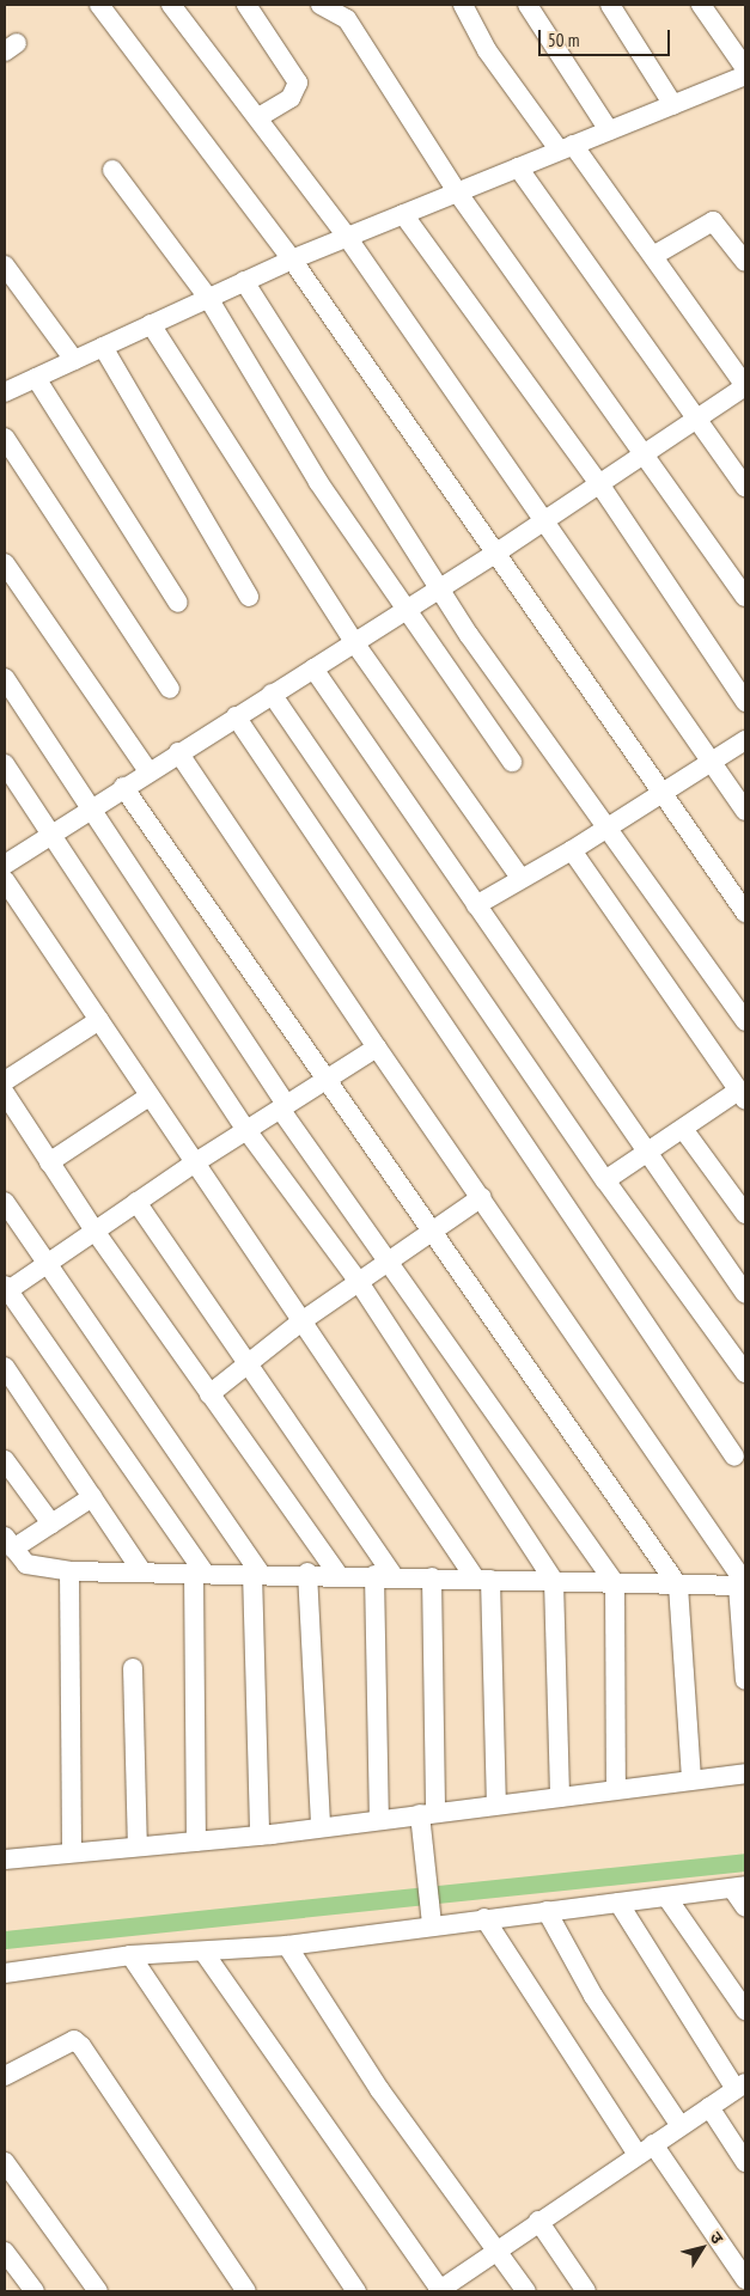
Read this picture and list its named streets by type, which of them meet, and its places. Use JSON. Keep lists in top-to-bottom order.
{
  "scale_bar": "50 m",
  "north": "top right"
}
